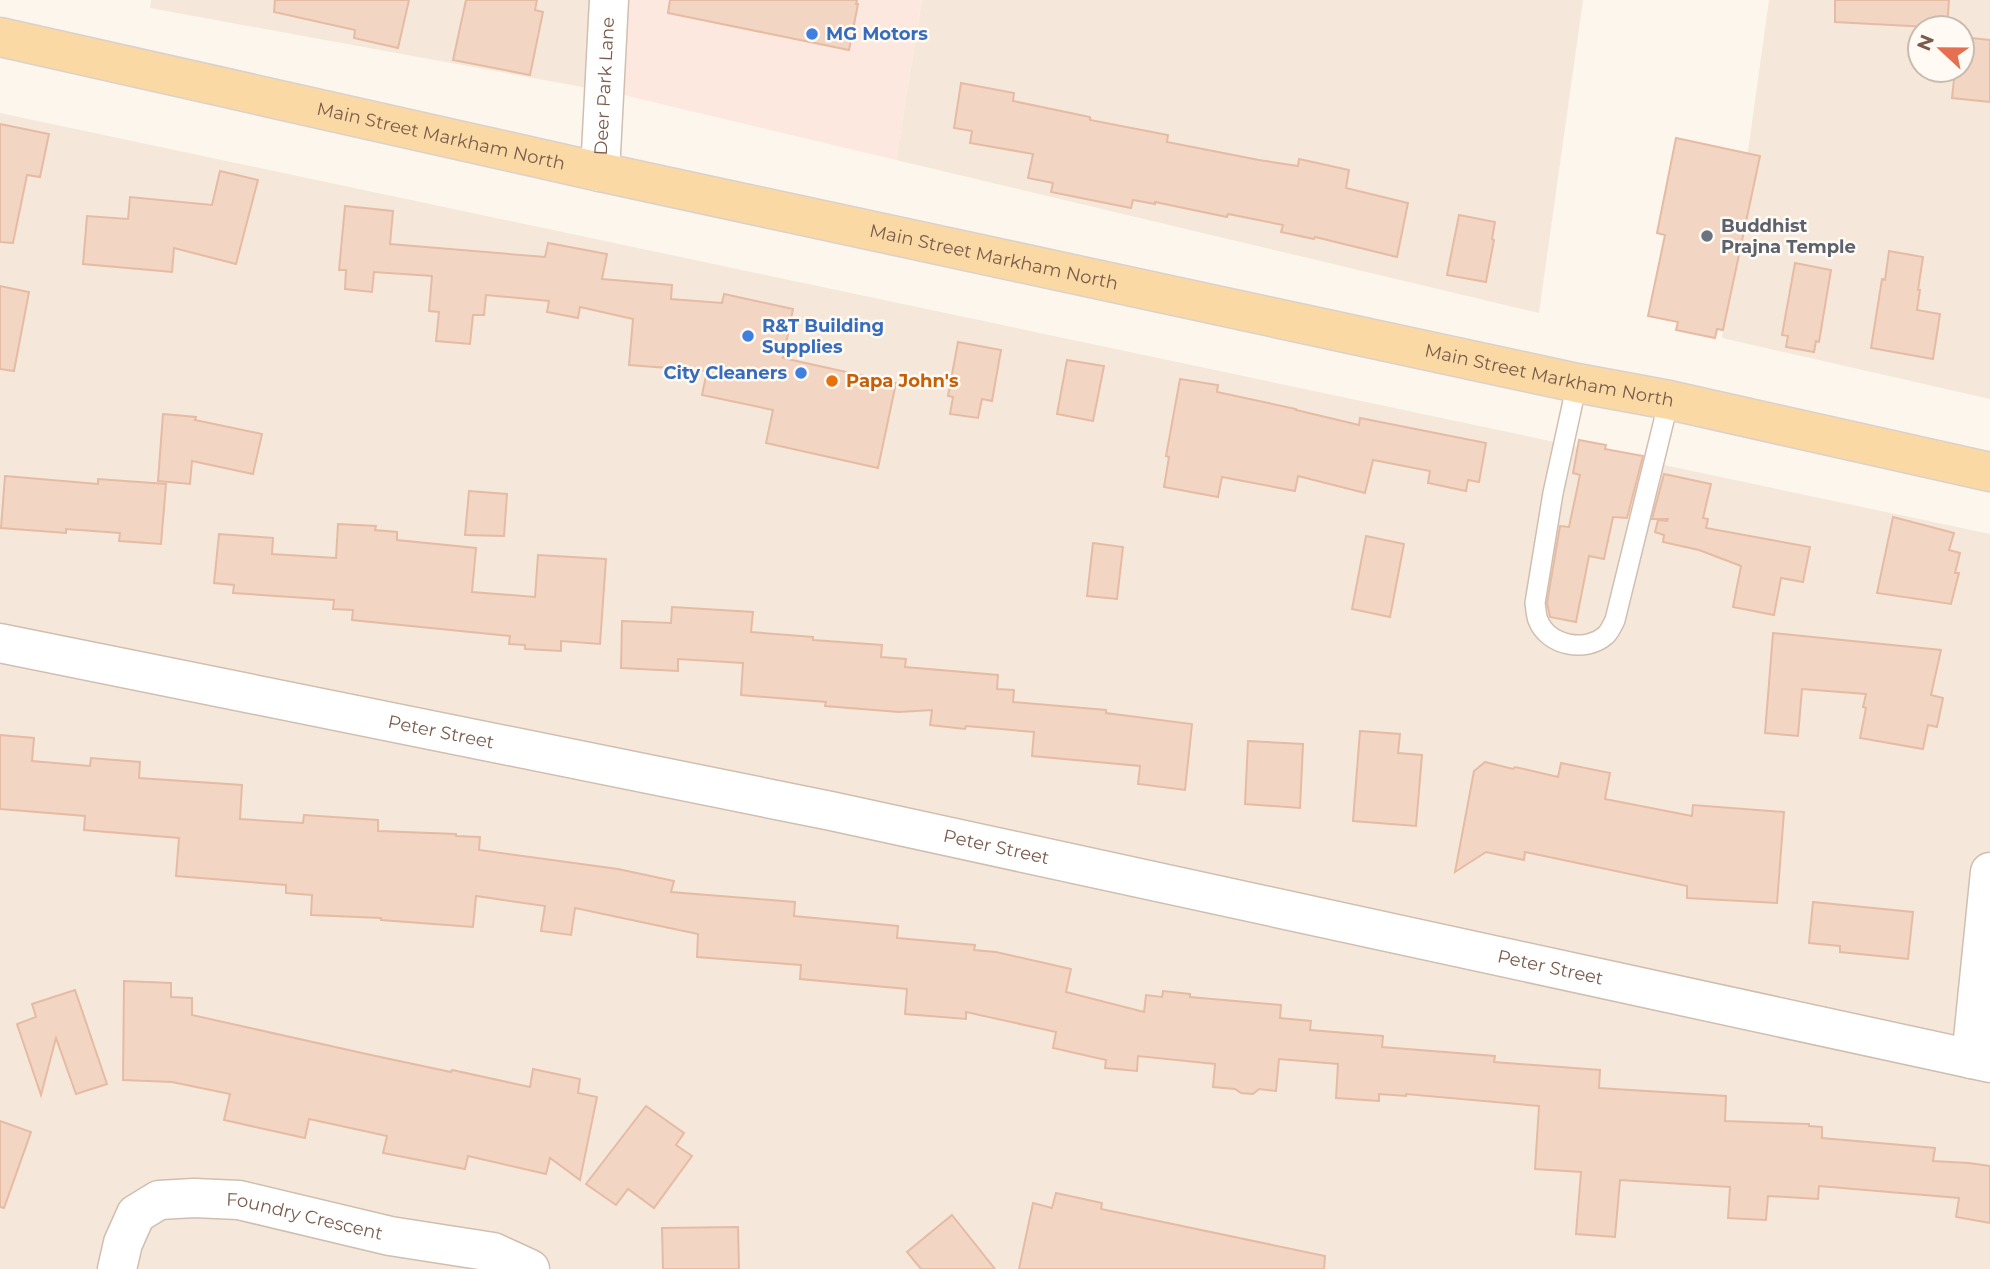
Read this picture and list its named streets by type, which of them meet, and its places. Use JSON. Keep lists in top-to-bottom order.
{
  "streets": {
    "main road": ["Main Street Markham North"],
    "street": ["Deer Park Lane", "Peter Street", "Foundry Crescent"]
  },
  "crossings": [
    ["Deer Park Lane", "Main Street Markham North"]
  ],
  "places": [
    "MG Motors",
    "Buddhist Prajna Temple",
    "R&T Building Supplies",
    "City Cleaners",
    "Papa John's"
  ],
  "north": "left"
}
